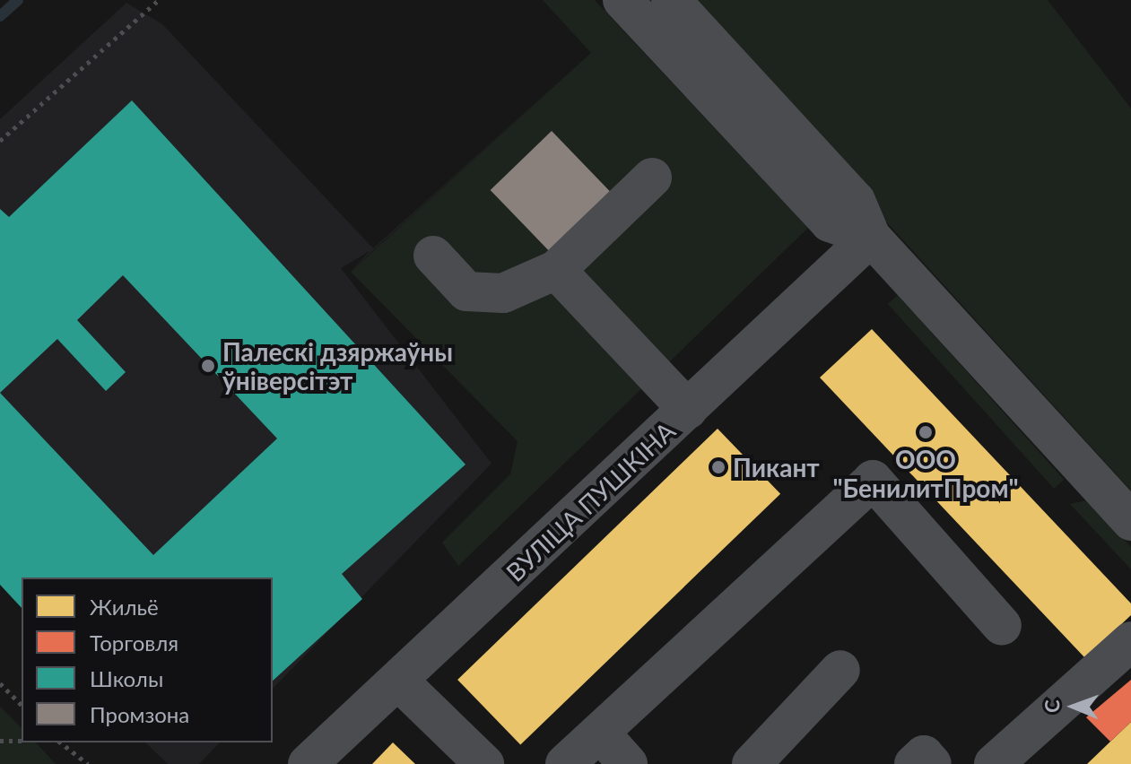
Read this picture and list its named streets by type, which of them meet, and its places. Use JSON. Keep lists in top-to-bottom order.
{
  "streets": {
    "street": ["ВУЛІЦА ПУШКІНА"]
  },
  "places": ["Палескі дзяржаўны ўніверсітэт", "ООО \"БенилитПром\"", "Пикант"],
  "legend": [
    "Жильё",
    "Торговля",
    "Школы",
    "Промзона"
  ],
  "north": "left"
}
